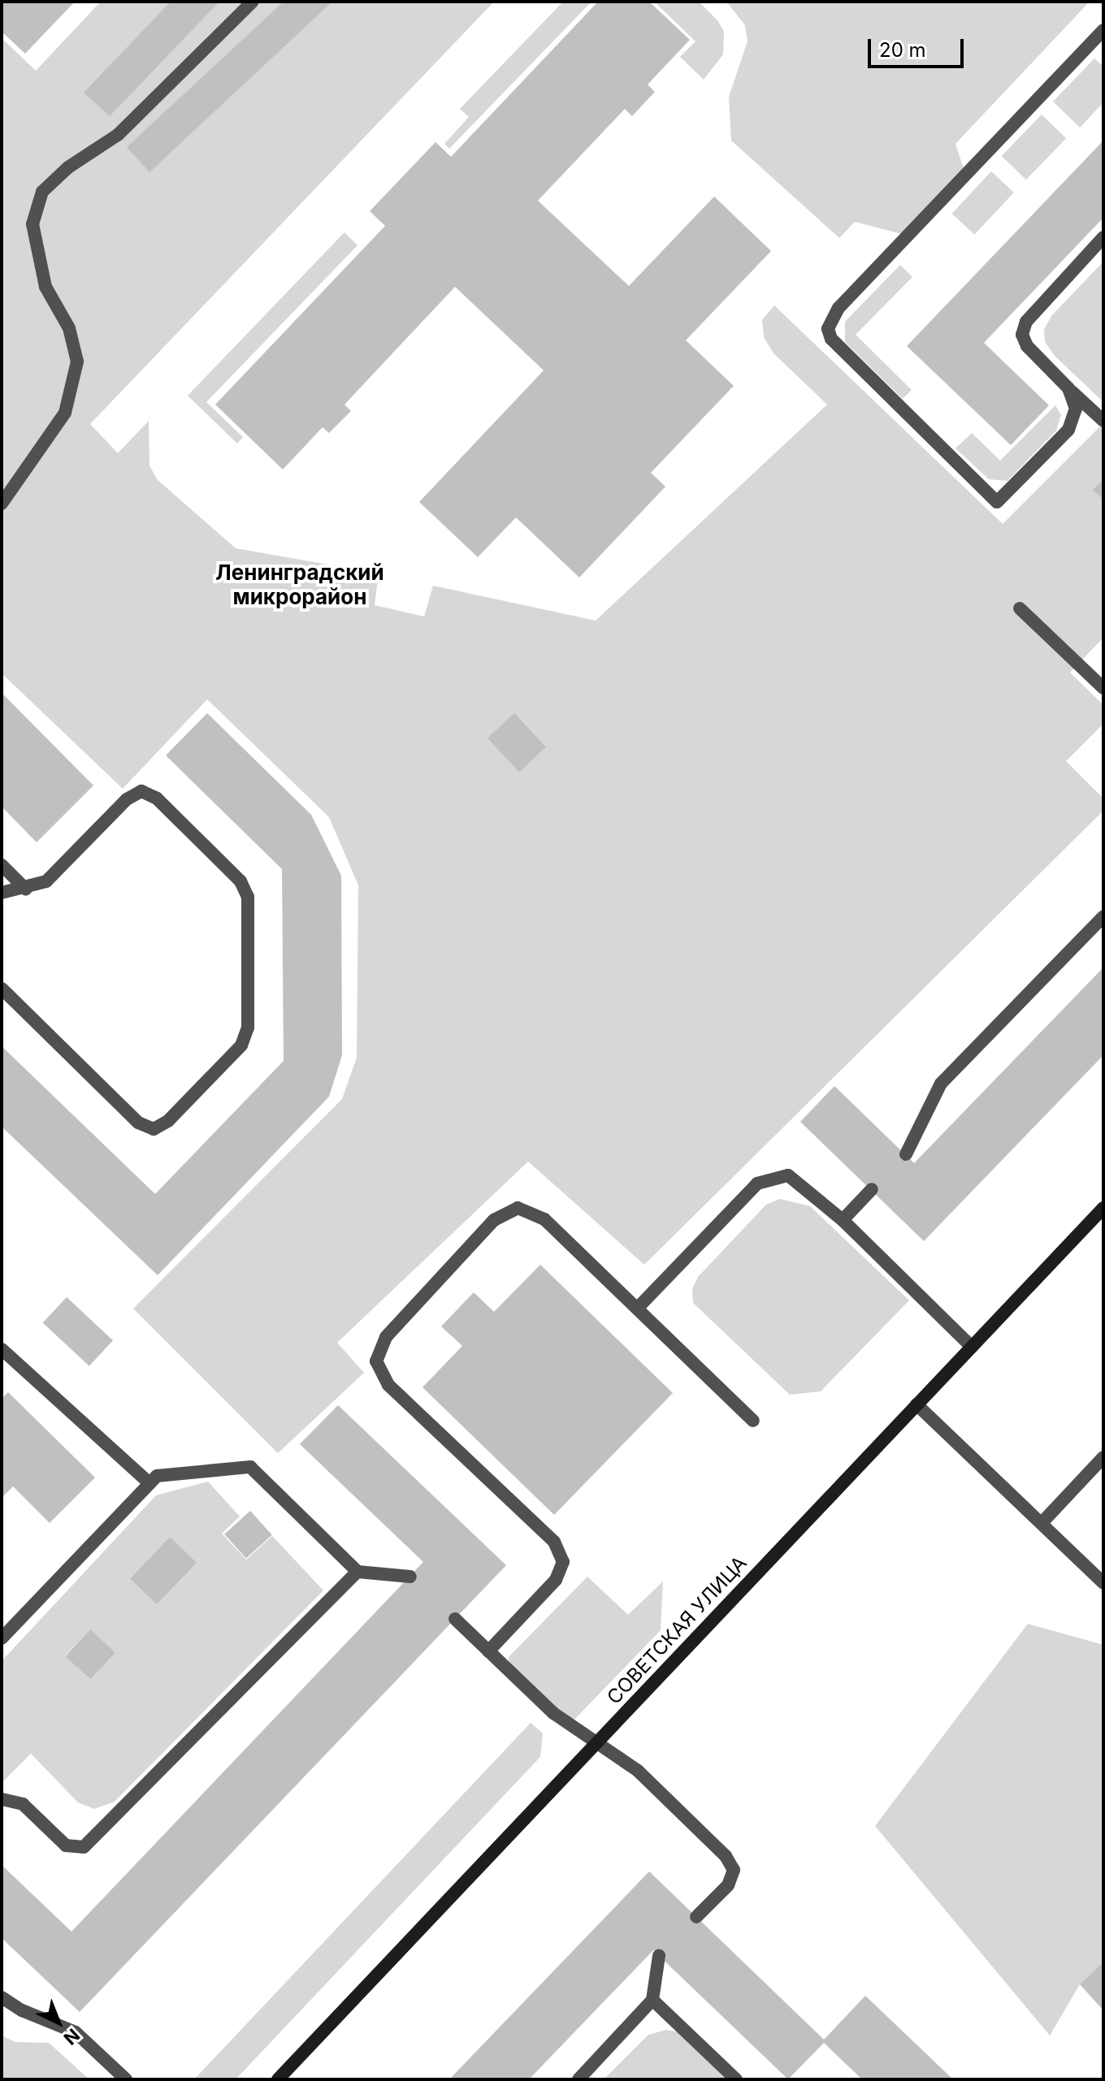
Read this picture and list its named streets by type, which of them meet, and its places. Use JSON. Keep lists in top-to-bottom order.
{
  "streets": {
    "street": ["СОВЕТСКАЯ УЛИЦА"]
  },
  "districts": ["Ленинградский микрорайон"],
  "scale_bar": "20 m",
  "north": "bottom right"
}
